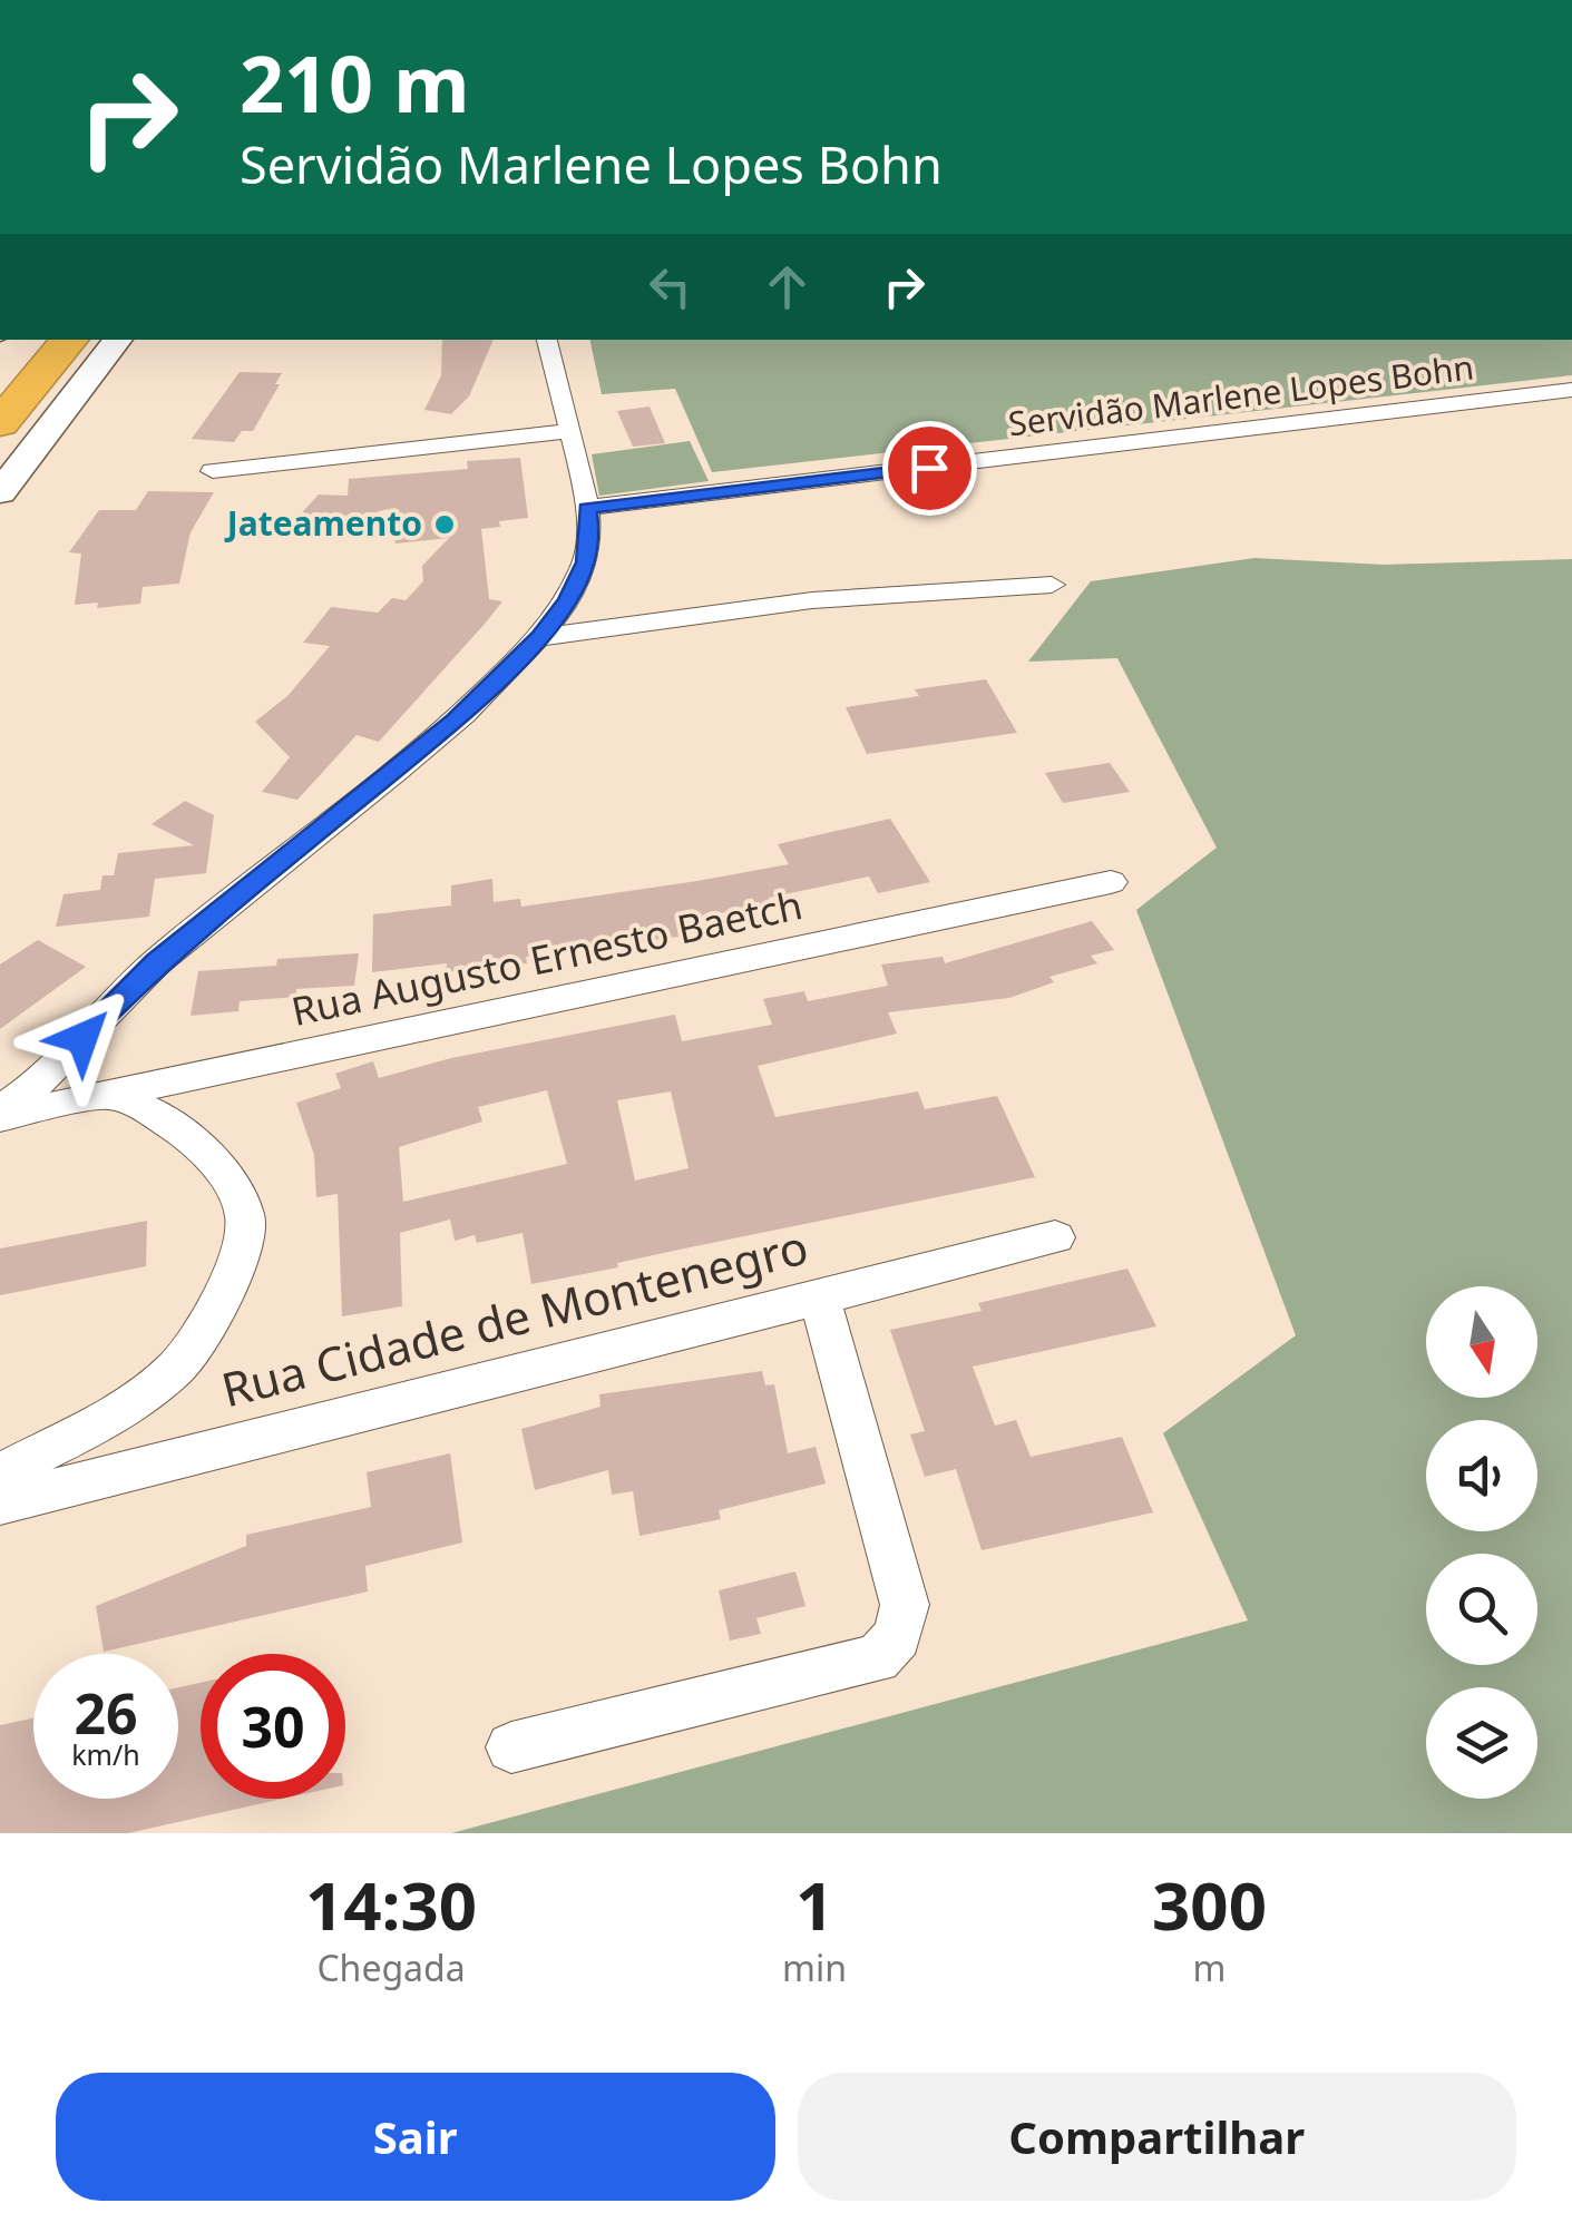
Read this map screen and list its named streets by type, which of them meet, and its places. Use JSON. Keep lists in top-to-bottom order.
{
  "streets": {
    "street": ["Servidão Marlene Lopes Bohn", "Rua Augusto Ernesto Baetch", "Rua Cidade de Montenegro"]
  },
  "places": ["Jateamento"],
  "north": "bottom",
  "page": {
    "turn": ["210 m", "Servidão Marlene Lopes Bohn"],
    "speed": "26 km/h",
    "limit": "30",
    "eta": [
      "14:30",
      "Chegada",
      "1",
      "min",
      "300",
      "m"
    ],
    "buttons": ["Sair", "Compartilhar"]
  }
}
